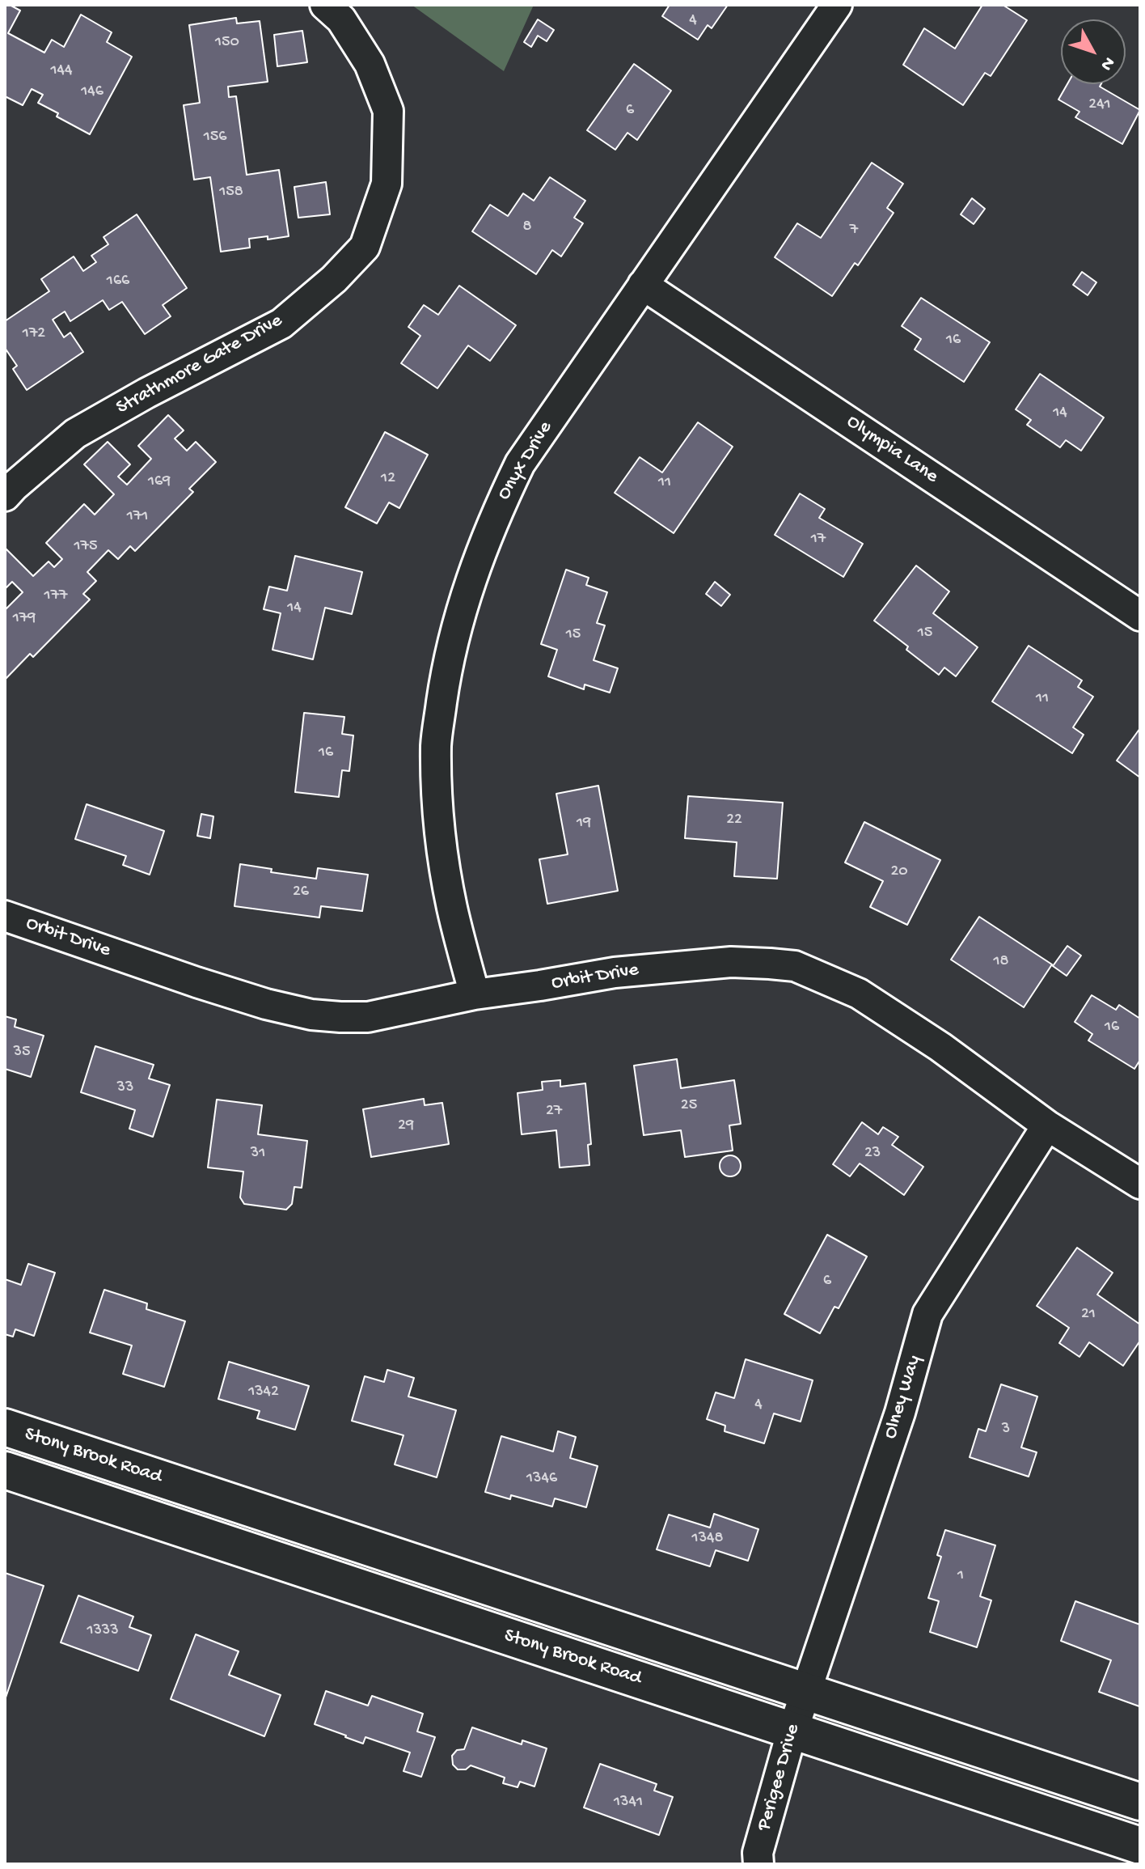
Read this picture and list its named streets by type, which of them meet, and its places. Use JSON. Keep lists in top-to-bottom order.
{
  "streets": {
    "main road": ["Stony Brook Road"],
    "street": [
      "Strathmore Gate Drive",
      "Olympia Lane",
      "Onyx Drive",
      "Orbit Drive",
      "Olney Way",
      "Perigee Drive"
    ]
  },
  "crossings": [
    ["Olympia Lane", "Onyx Drive"],
    ["Onyx Drive", "Orbit Drive"],
    ["Orbit Drive", "Olney Way"],
    ["Olney Way", "Stony Brook Road"],
    ["Olney Way", "Perigee Drive"],
    ["Stony Brook Road", "Perigee Drive"]
  ],
  "house_numbers": [
    "4",
    "150",
    "144",
    "146",
    "241",
    "6",
    "156",
    "158",
    "8",
    "7",
    "166",
    "172",
    "16",
    "14",
    "12",
    "169",
    "11",
    "171",
    "17",
    "175",
    "177",
    "14",
    "179",
    "15",
    "15",
    "11",
    "16",
    "22",
    "19",
    "20",
    "26",
    "18",
    "16",
    "35",
    "33",
    "25",
    "27",
    "29",
    "31",
    "23",
    "6",
    "21",
    "1342",
    "4",
    "3",
    "1346",
    "1348",
    "1",
    "1333",
    "1341"
  ],
  "north": "bottom right"
}
